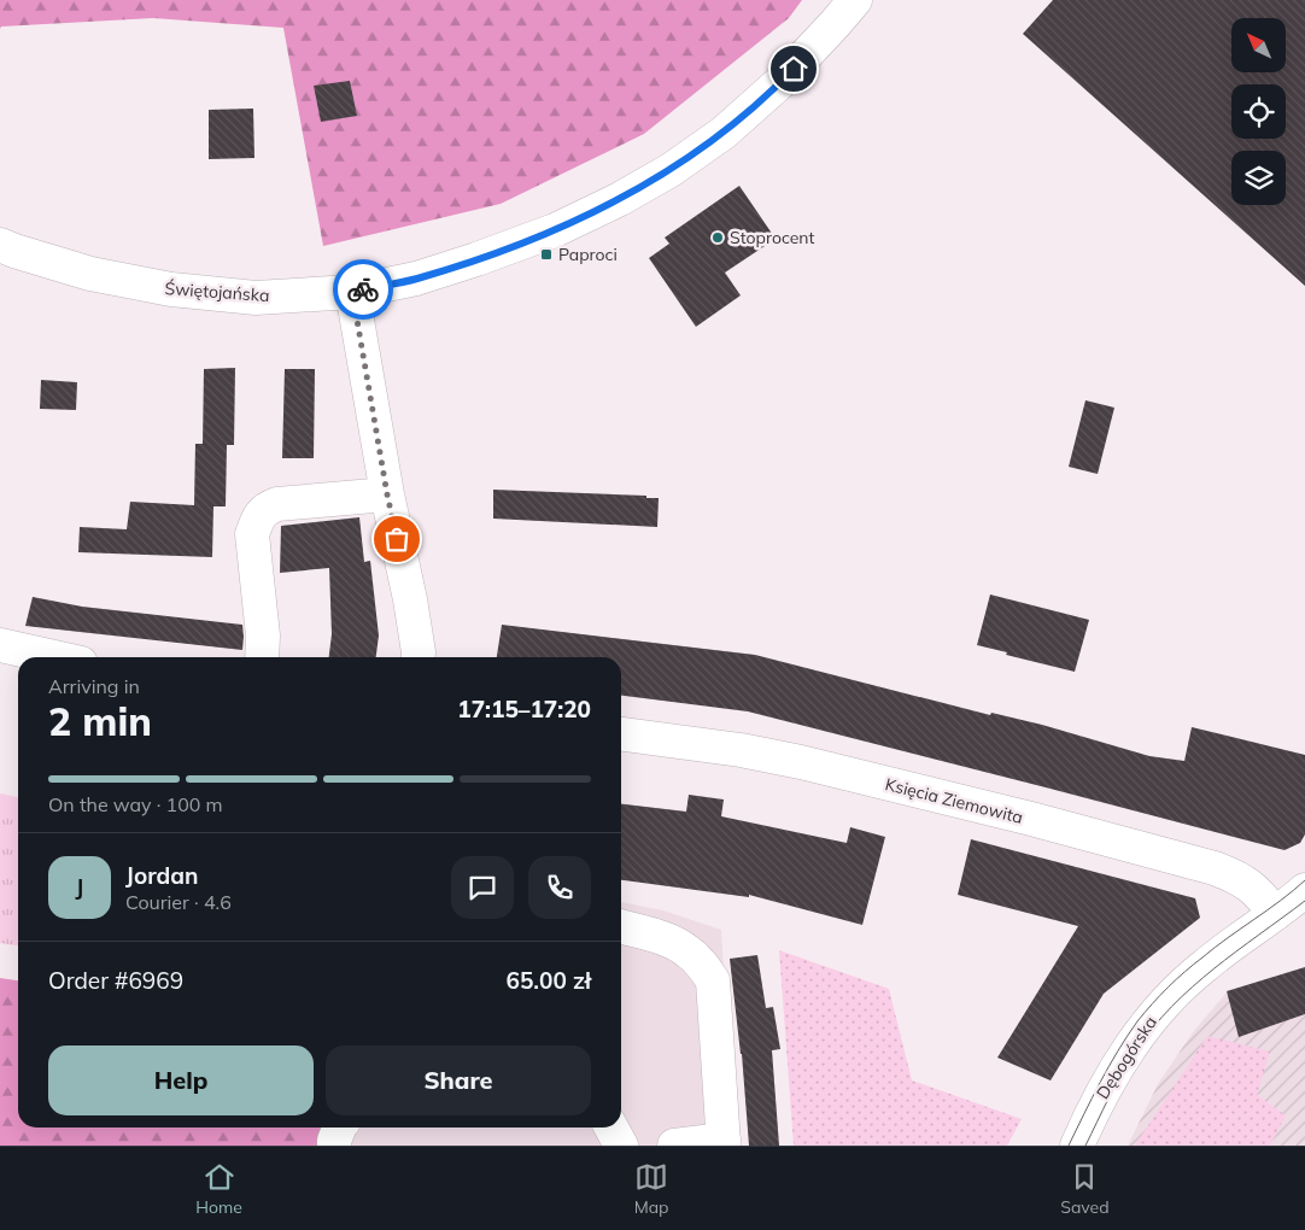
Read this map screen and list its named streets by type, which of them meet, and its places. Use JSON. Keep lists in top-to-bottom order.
{
  "streets": {
    "street": ["Świętojańska", "Księcia Ziemowita", "Dębogórska"]
  },
  "crossings": [
    ["Księcia Ziemowita", "Dębogórska"]
  ],
  "places": {
    "other": ["Stoprocent"],
    "transit": ["Paproci"]
  },
  "north": "top left",
  "page": {
    "heading": ["2 min", "Arriving in", "17:15–17:20"],
    "panel": [
      "Jordan",
      "Courier · 4.6",
      "Order #6969",
      "65.00 zł"
    ],
    "bar": "On the way · 100 m",
    "round": "J",
    "buttons": ["Help", "Share"],
    "tabs": ["Home", "Map", "Saved"]
  }
}
